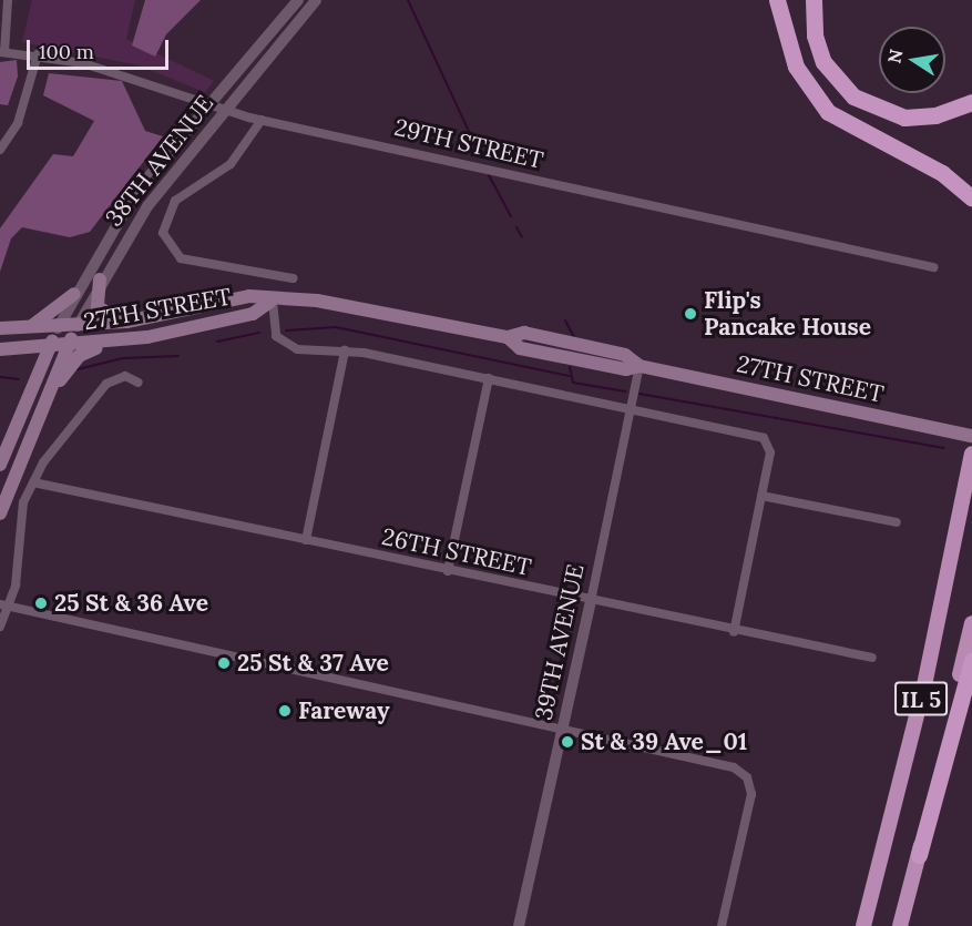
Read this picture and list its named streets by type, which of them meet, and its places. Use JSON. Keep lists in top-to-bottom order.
{
  "streets": {
    "highway": ["IL 5"],
    "main road": ["27TH STREET"],
    "street": [
      "29TH STREET",
      "38TH AVENUE",
      "26TH STREET",
      "39TH AVENUE"
    ]
  },
  "crossings": [
    ["29TH STREET", "38TH AVENUE"],
    ["29TH STREET", "27TH STREET"],
    ["38TH AVENUE", "27TH STREET"],
    ["27TH STREET", "39TH AVENUE"],
    ["26TH STREET", "39TH AVENUE"]
  ],
  "places": [
    "Flip's Pancake House",
    "25 St & 36 Ave",
    "25 St & 37 Ave",
    "Fareway",
    "St & 39 Ave_01"
  ],
  "scale_bar": "100 m",
  "north": "left"
}
